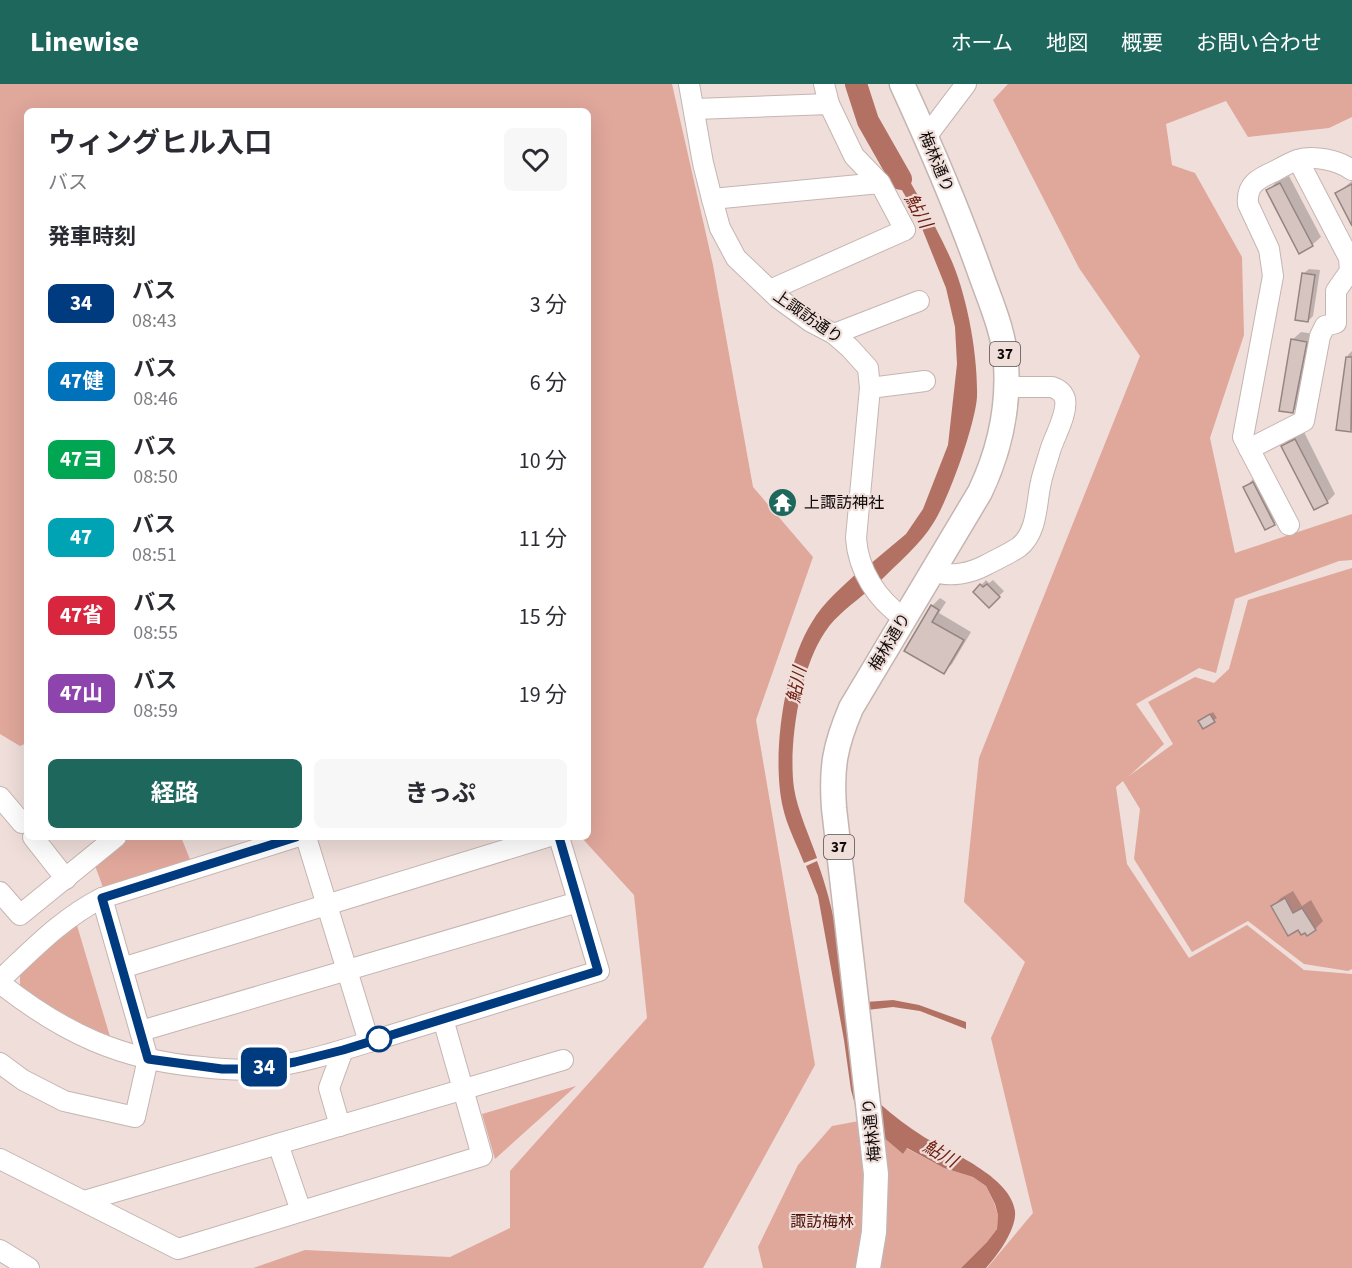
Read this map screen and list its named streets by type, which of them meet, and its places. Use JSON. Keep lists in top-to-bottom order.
{
  "streets": {
    "main road": ["梅林通り", "37"],
    "street": ["上諏訪通り"]
  },
  "crossings": [
    ["梅林通り", "上諏訪通り"]
  ],
  "water": ["鮎川"],
  "parks": ["諏訪梅林"],
  "places": {
    "temple": ["上諏訪神社"]
  },
  "lines": ["bus line 34"],
  "page": {
    "header": "Linewise",
    "nav": [
      "ホーム",
      "地図",
      "概要",
      "お問い合わせ"
    ],
    "on_map": "34",
    "heading": [
      ["ウィングヒル入口", "バス"],
      "発車時刻"
    ],
    "list": [
      {
        "mark": "34",
        "name": "バス",
        "note": "08:43",
        "value": "3 分"
      },
      {
        "mark": "47健",
        "name": "バス",
        "note": "08:46",
        "value": "6 分"
      },
      {
        "mark": "47ヨ",
        "name": "バス",
        "note": "08:50",
        "value": "10 分"
      },
      {
        "mark": "47",
        "name": "バス",
        "note": "08:51",
        "value": "11 分"
      },
      {
        "mark": "47省",
        "name": "バス",
        "note": "08:55",
        "value": "15 分"
      },
      {
        "mark": "47山",
        "name": "バス",
        "note": "08:59",
        "value": "19 分"
      }
    ],
    "buttons": ["経路", "きっぷ"]
  }
}
